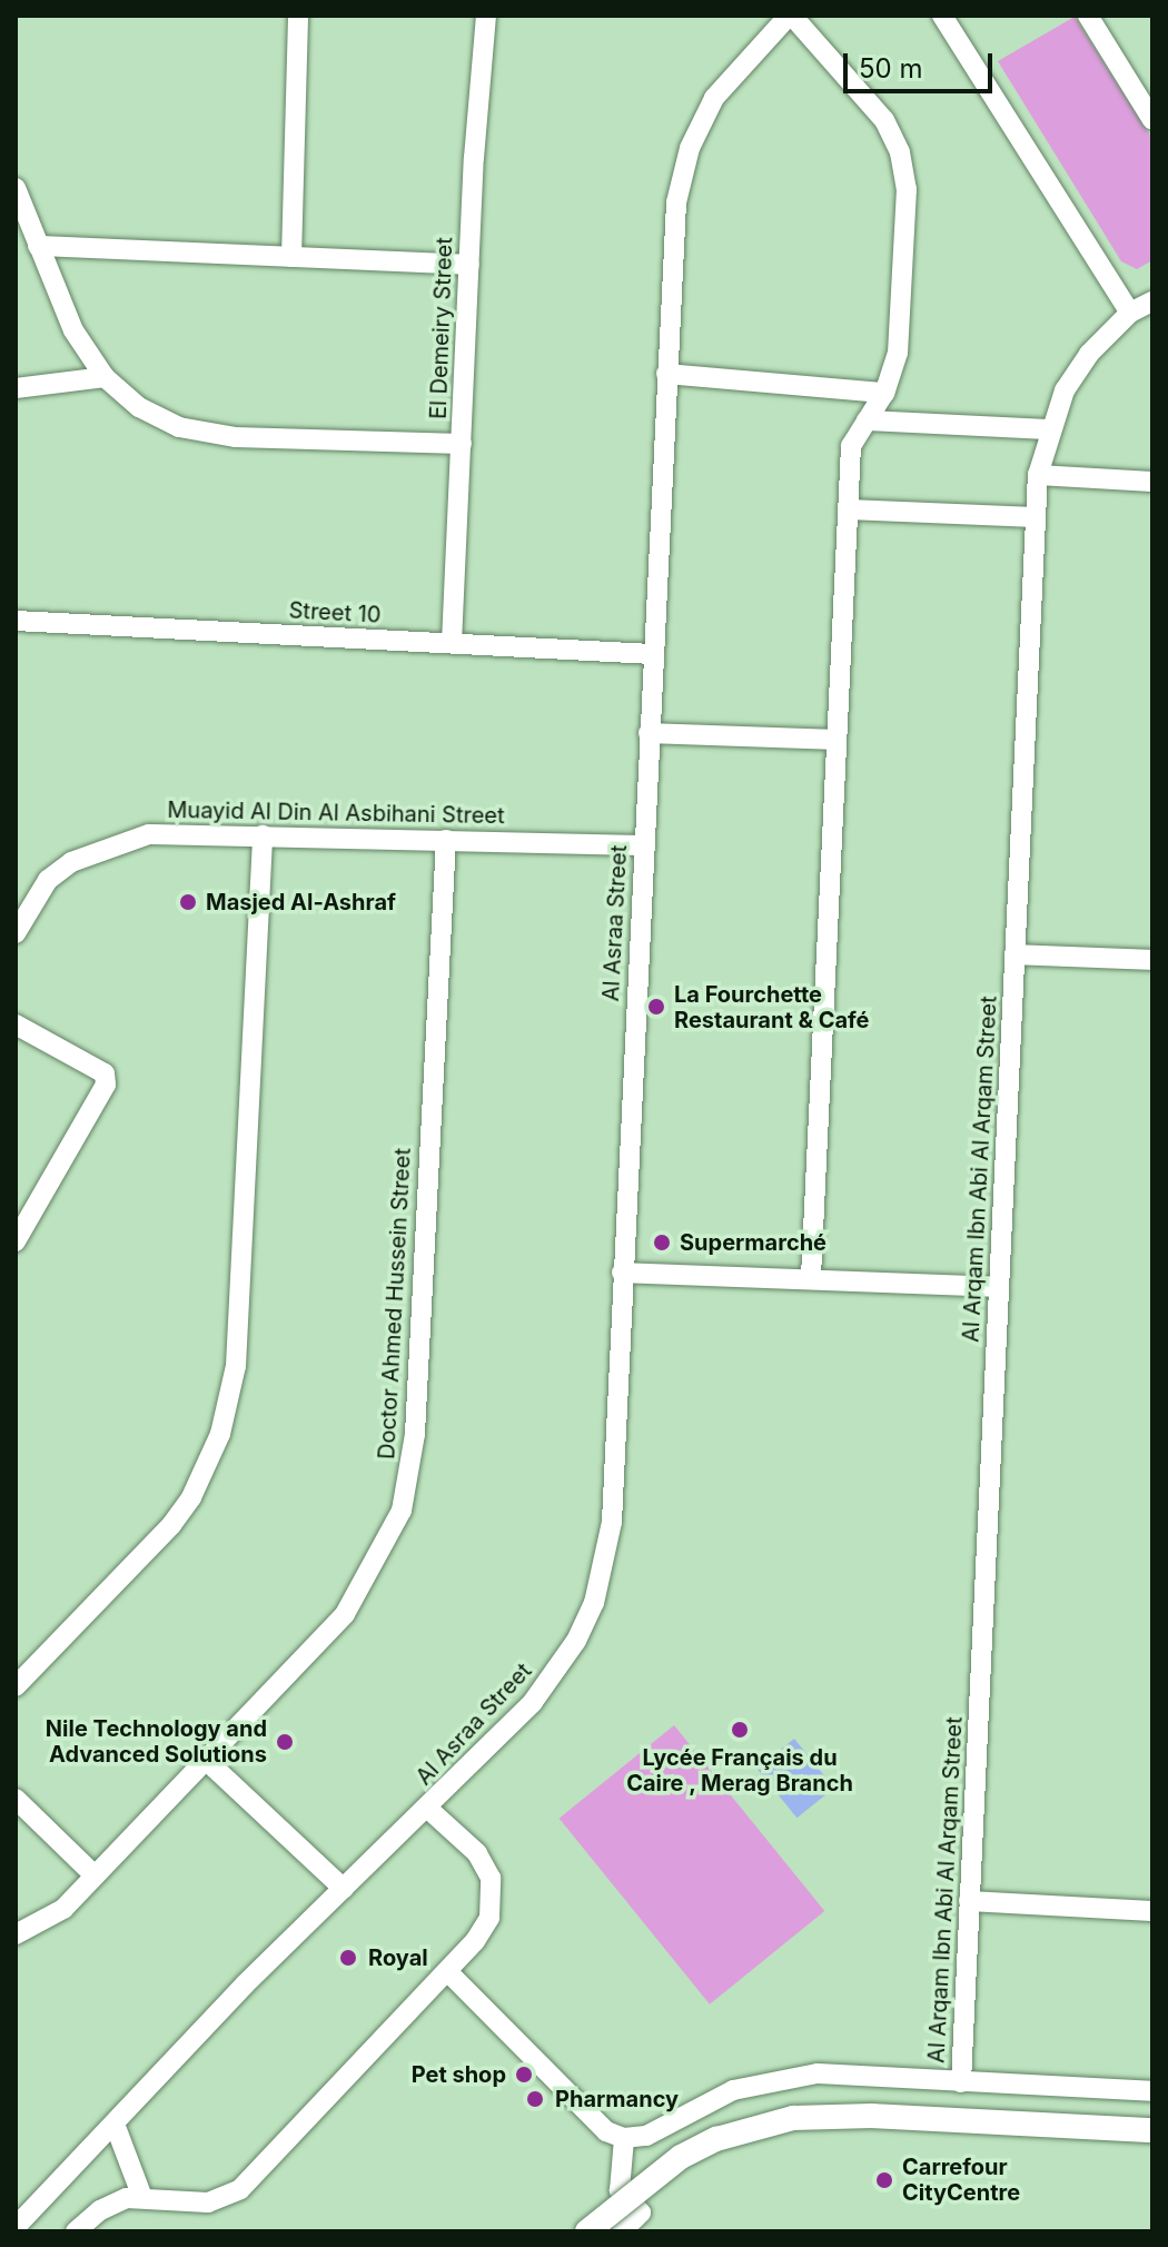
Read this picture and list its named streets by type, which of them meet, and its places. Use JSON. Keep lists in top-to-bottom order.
{
  "streets": {
    "street": [
      "El Demeiry Street",
      "Street 10",
      "Muayid Al Din Al Asbihani Street",
      "Al Asraa Street",
      "Al Arqam Ibn Abi Al Arqam Street",
      "Doctor Ahmed Hussein Street"
    ]
  },
  "crossings": [
    ["El Demeiry Street", "Street 10"],
    ["Street 10", "Al Asraa Street"],
    ["Muayid Al Din Al Asbihani Street", "Al Asraa Street"],
    ["Muayid Al Din Al Asbihani Street", "Doctor Ahmed Hussein Street"]
  ],
  "places": [
    "Masjed Al-Ashraf",
    "La Fourchette Restaurant & Café",
    "Supermarché",
    "Lycée Français du Caire , Merag Branch",
    "Nile Technology and Advanced Solutions",
    "Royal",
    "Pet shop",
    "Pharmancy",
    "Carrefour CityCentre"
  ],
  "scale_bar": "50 m"
}
